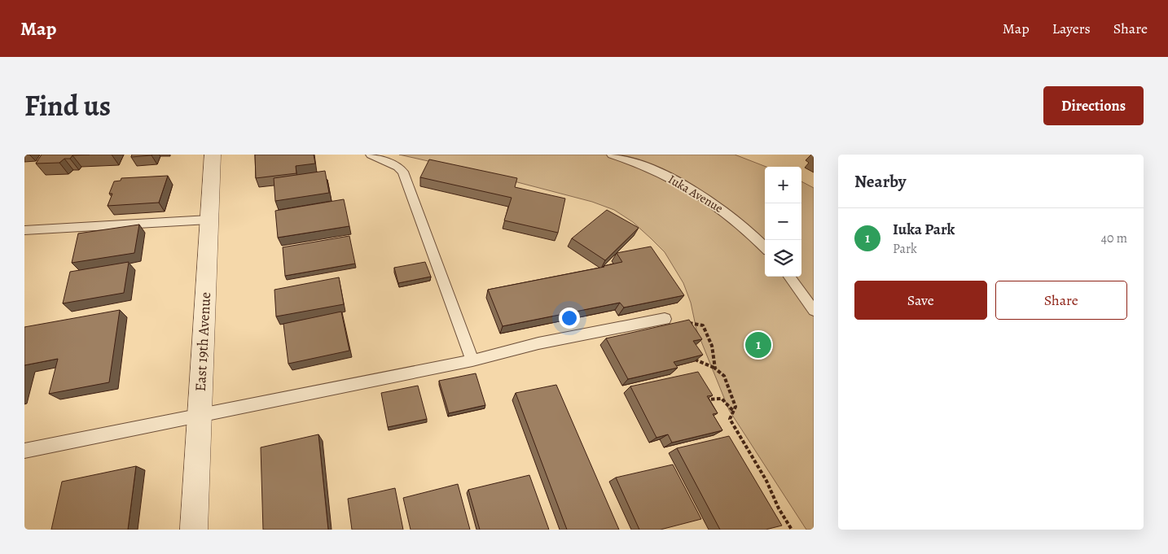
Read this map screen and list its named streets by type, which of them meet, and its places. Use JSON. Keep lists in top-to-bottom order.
{
  "streets": {
    "street": ["East 19th Avenue"],
    "lane": ["Iuka Avenue"]
  },
  "page": {
    "header": "Map",
    "nav": ["Map", "Layers", "Share"],
    "title": "Find us",
    "buttons": [
      "Directions",
      ["Save", "Share"]
    ],
    "heading": "Nearby",
    "map_buttons": ["+", "−"],
    "list": [
      {
        "mark": "1",
        "name": "Iuka Park",
        "note": "Park",
        "value": "40 m"
      }
    ],
    "pins": "1"
  }
}
